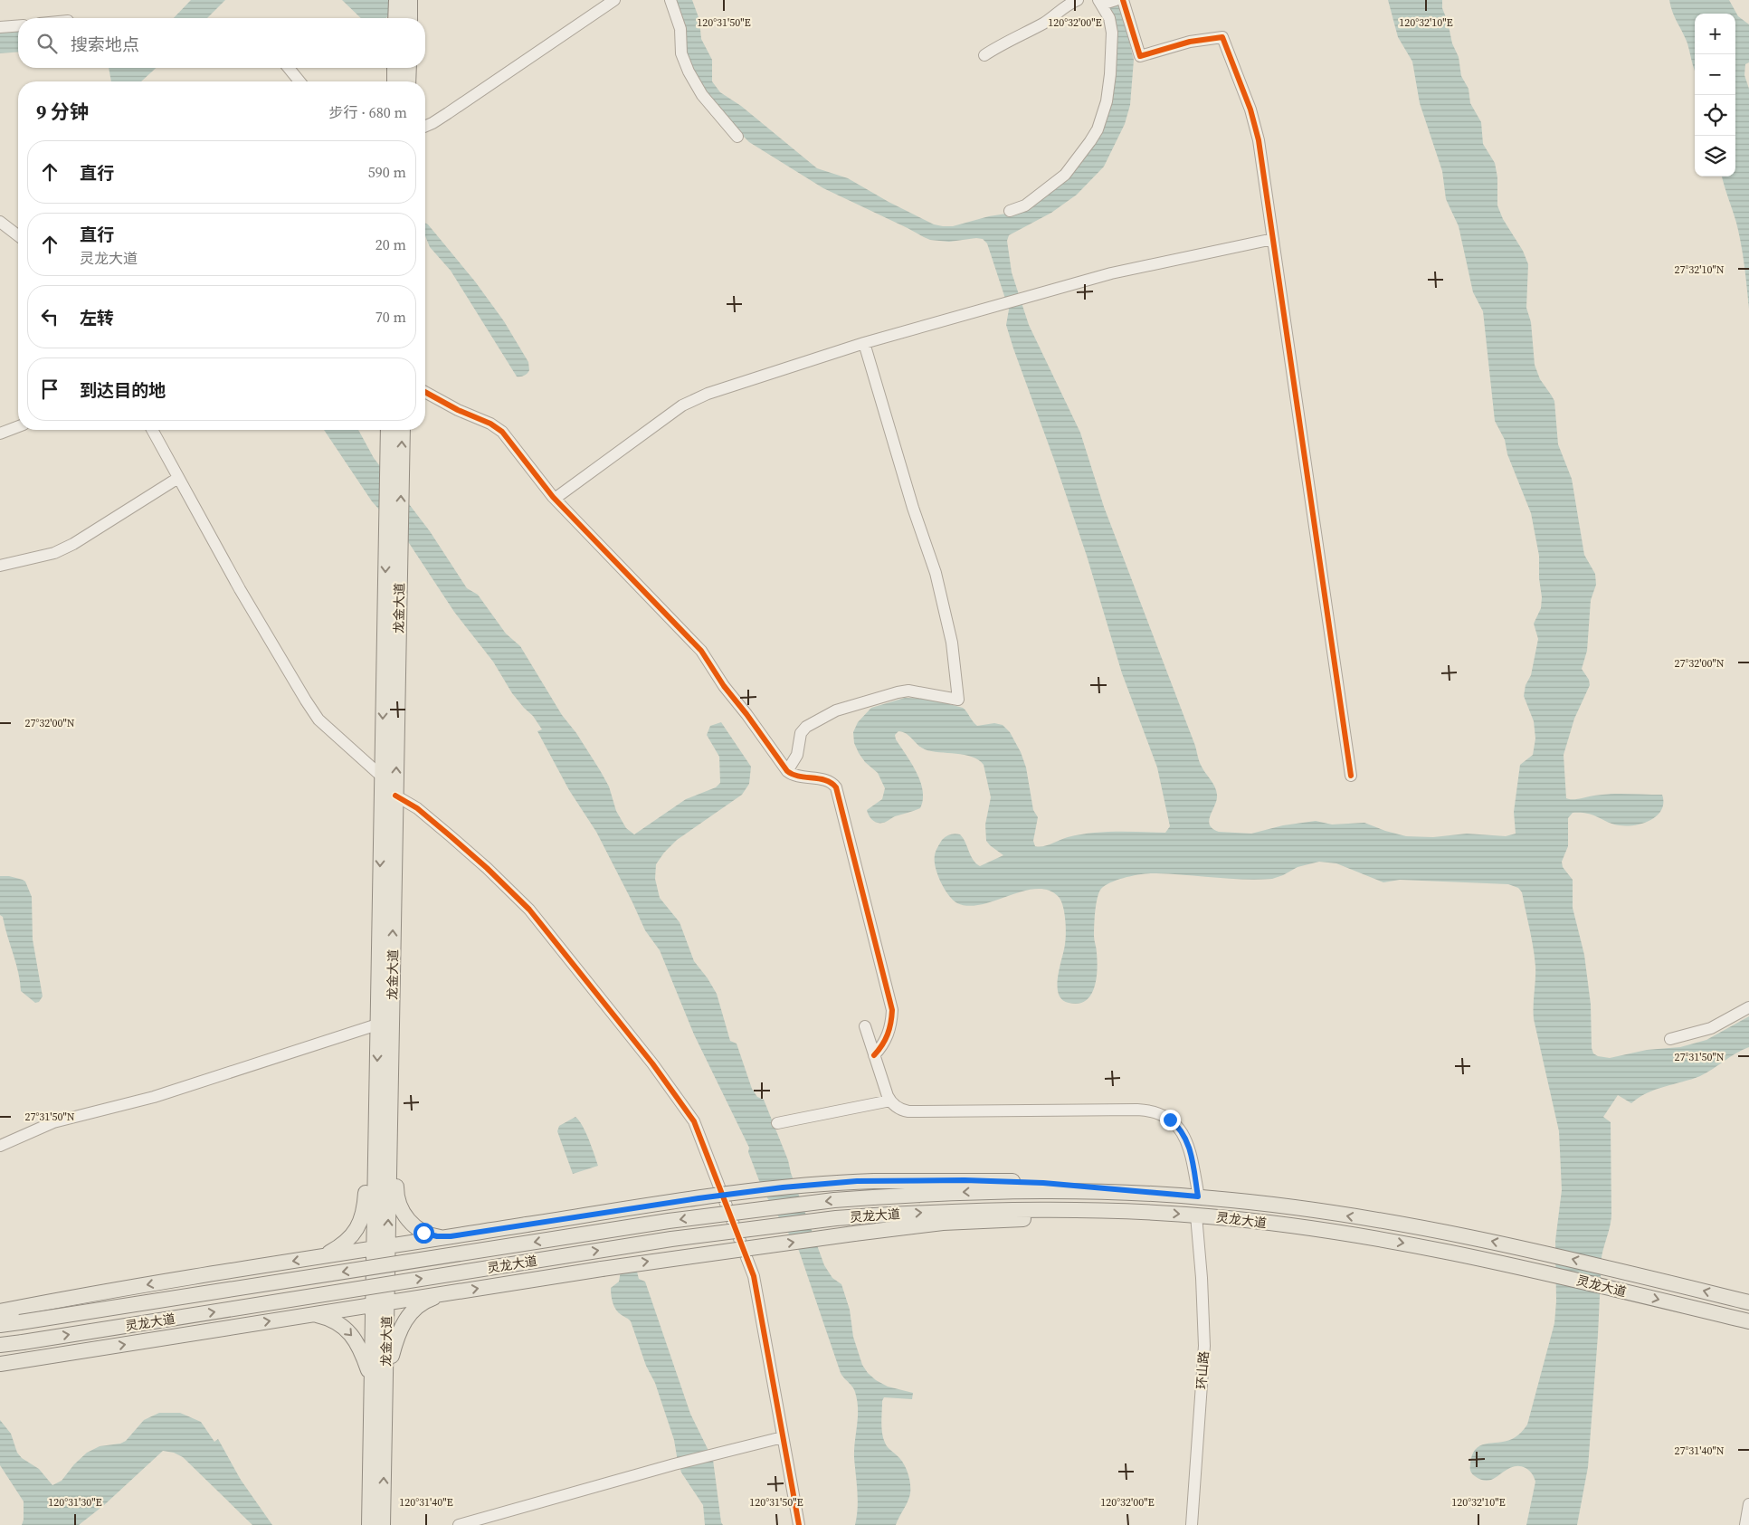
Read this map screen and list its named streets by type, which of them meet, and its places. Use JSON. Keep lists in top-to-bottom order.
{
  "streets": {
    "main road": ["龙金大道", "灵龙大道"],
    "street": ["环山路"]
  },
  "crossings": [
    ["灵龙大道", "环山路"]
  ],
  "page": {
    "map_buttons": ["+", "−"],
    "search": "搜索地点",
    "heading": ["9 分钟", "步行 · 680 m"],
    "list": [
      ["直行", "590 m"],
      ["直行", "灵龙大道", "20 m"],
      ["左转", "70 m"],
      "到达目的地"
    ]
  },
  "coordinates": [
    "120°31'50\"E",
    "120°32'00\"E",
    "120°32'10\"E",
    "27°32'10\"N",
    "27°32'00\"N",
    "27°31'50\"N",
    "27°31'40\"N",
    "120°31'30\"E",
    "120°31'40\"E"
  ]
}
